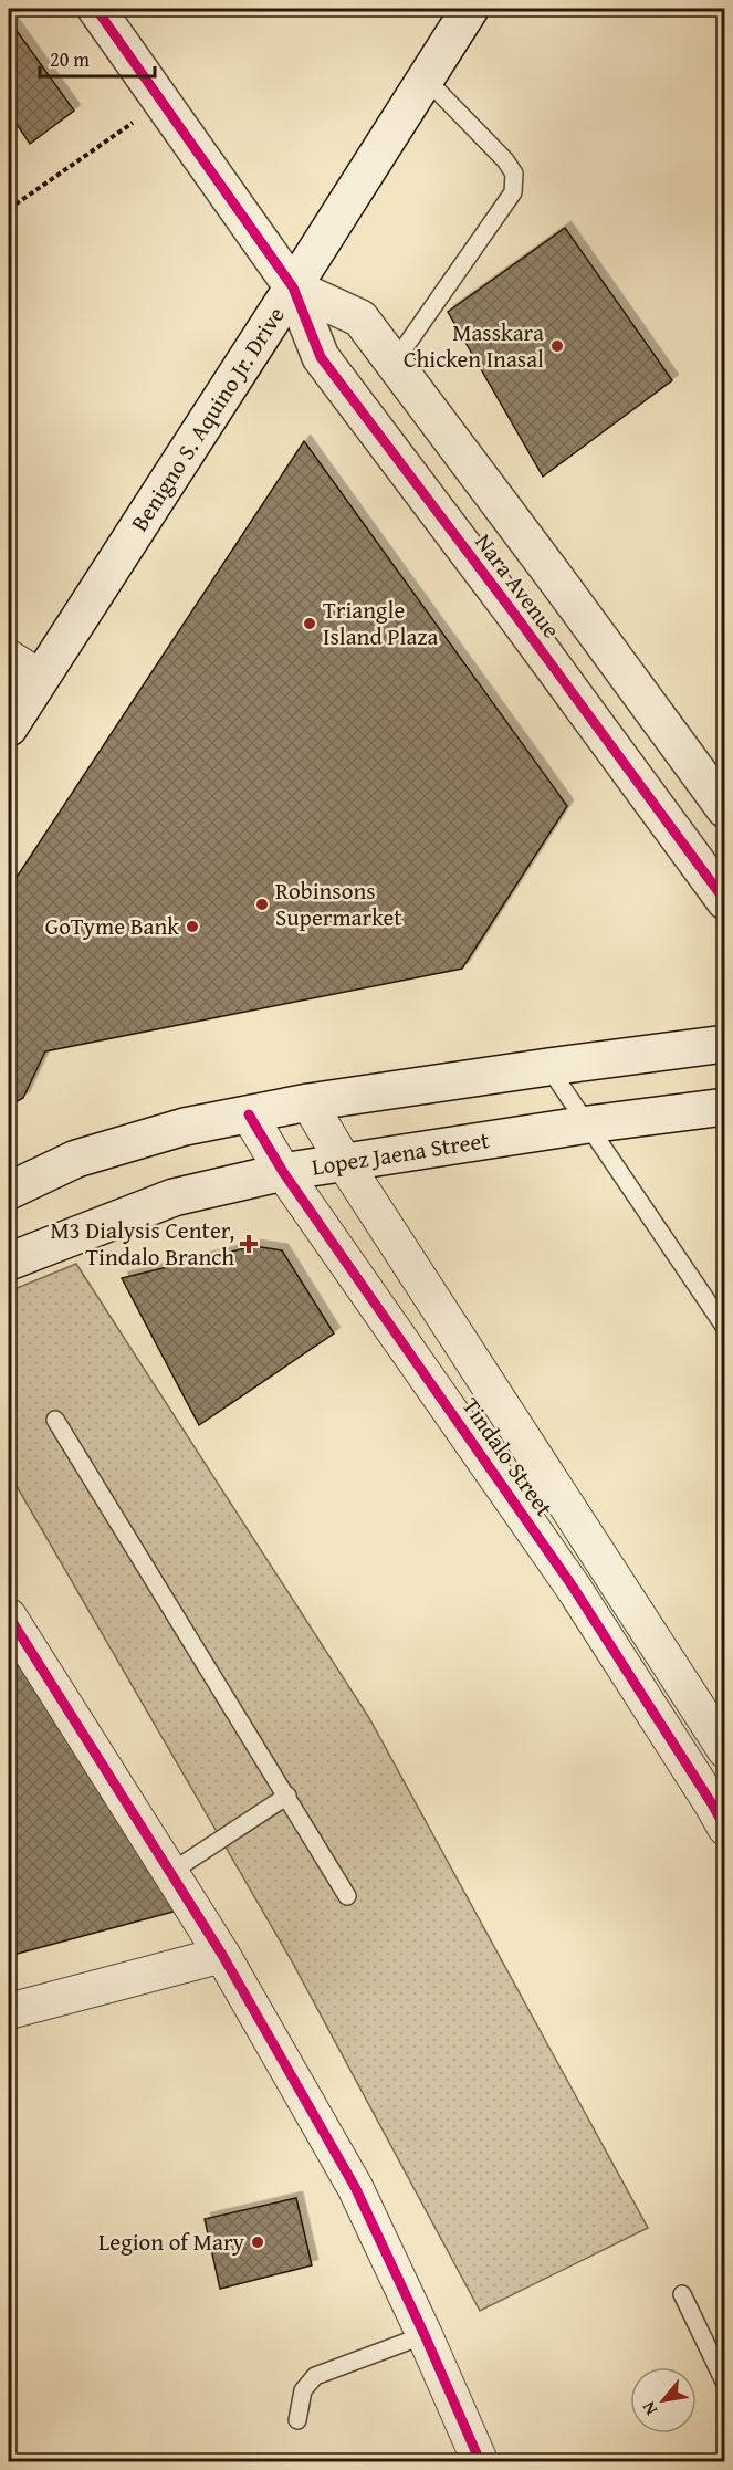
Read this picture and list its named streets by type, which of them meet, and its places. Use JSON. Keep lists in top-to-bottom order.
{
  "streets": {
    "main road": ["Benigno S. Aquino Jr. Drive", "Nara Avenue", "Lopez Jaena Street"],
    "street": ["Tindalo Street"]
  },
  "crossings": [
    ["Benigno S. Aquino Jr. Drive", "Nara Avenue"],
    ["Lopez Jaena Street", "Tindalo Street"]
  ],
  "places": {
    "other": [
      "Masskara Chicken Inasal",
      "Triangle Island Plaza",
      "Robinsons Supermarket",
      "GoTyme Bank",
      "Legion of Mary"
    ],
    "health": ["M3 Dialysis Center, Tindalo Branch"]
  },
  "scale_bar": "20 m",
  "north": "bottom left"
}
